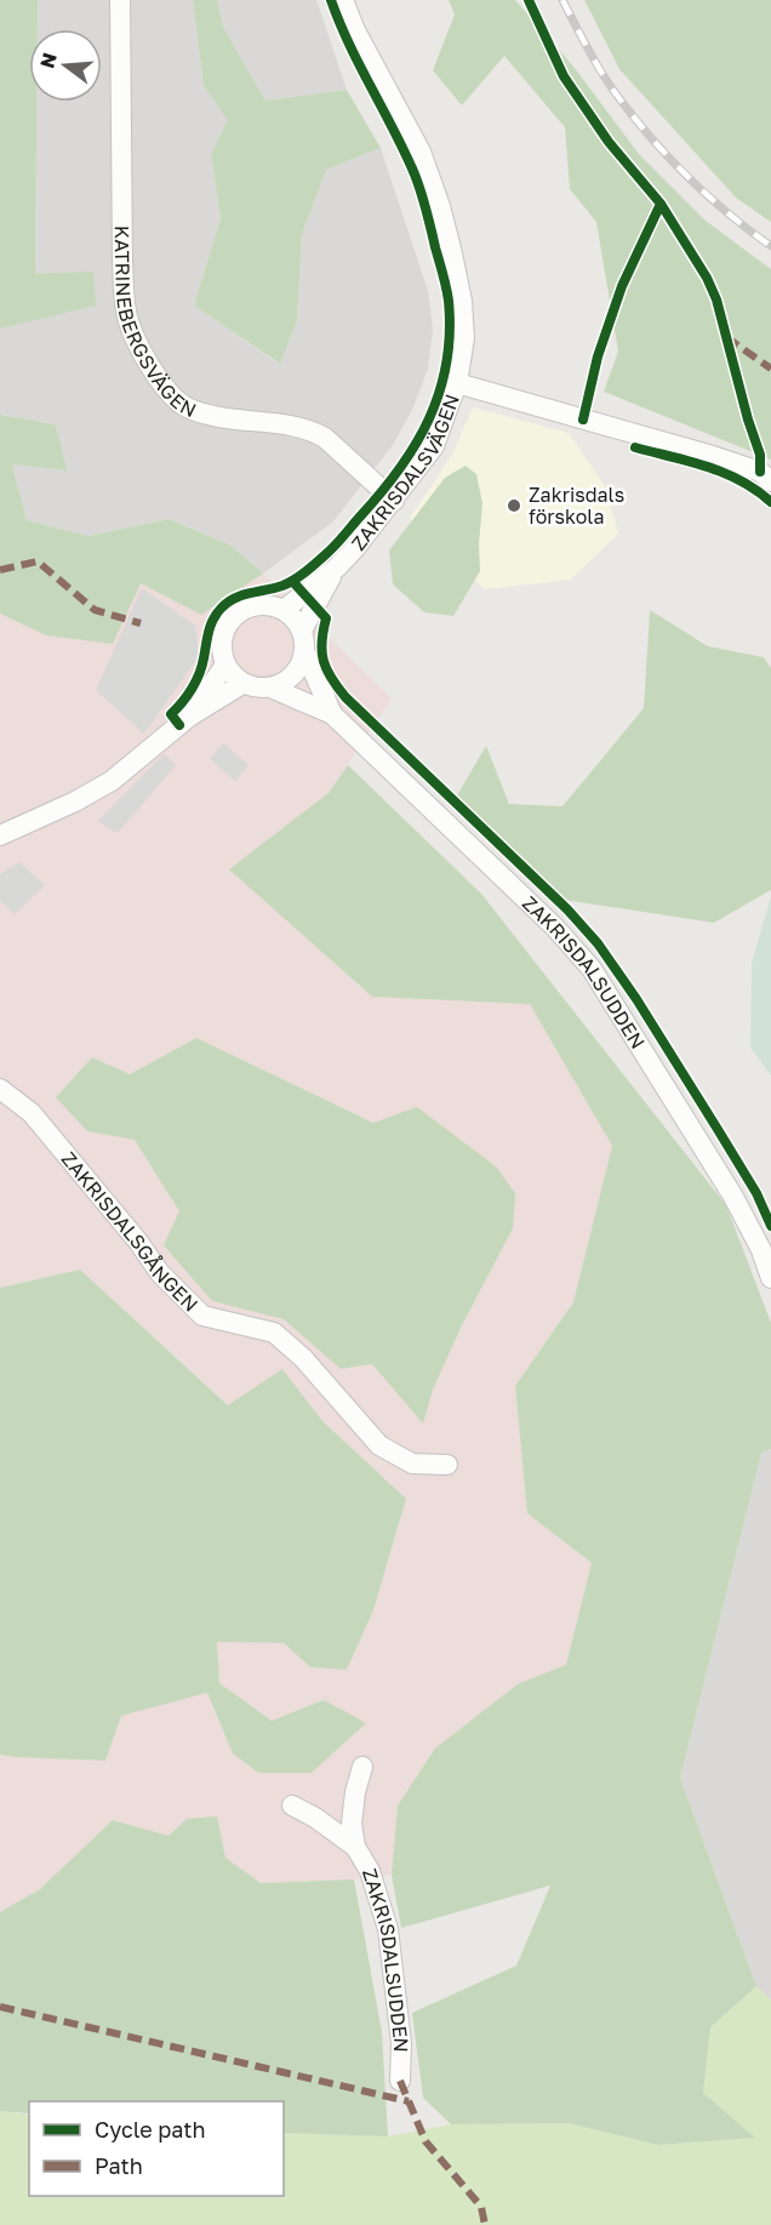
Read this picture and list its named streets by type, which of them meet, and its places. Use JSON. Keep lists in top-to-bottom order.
{
  "streets": {
    "street": [
      "KATRINEBERGSVÄGEN",
      "ZAKRISDALSVÄGEN",
      "ZAKRISDALSUDDEN",
      "ZAKRISDALSGÅNGEN"
    ]
  },
  "crossings": [
    ["KATRINEBERGSVÄGEN", "ZAKRISDALSVÄGEN"],
    ["ZAKRISDALSVÄGEN", "ZAKRISDALSUDDEN"]
  ],
  "places": ["Zakrisdals förskola"],
  "legend": ["Cycle path", "Path"],
  "north": "left"
}
